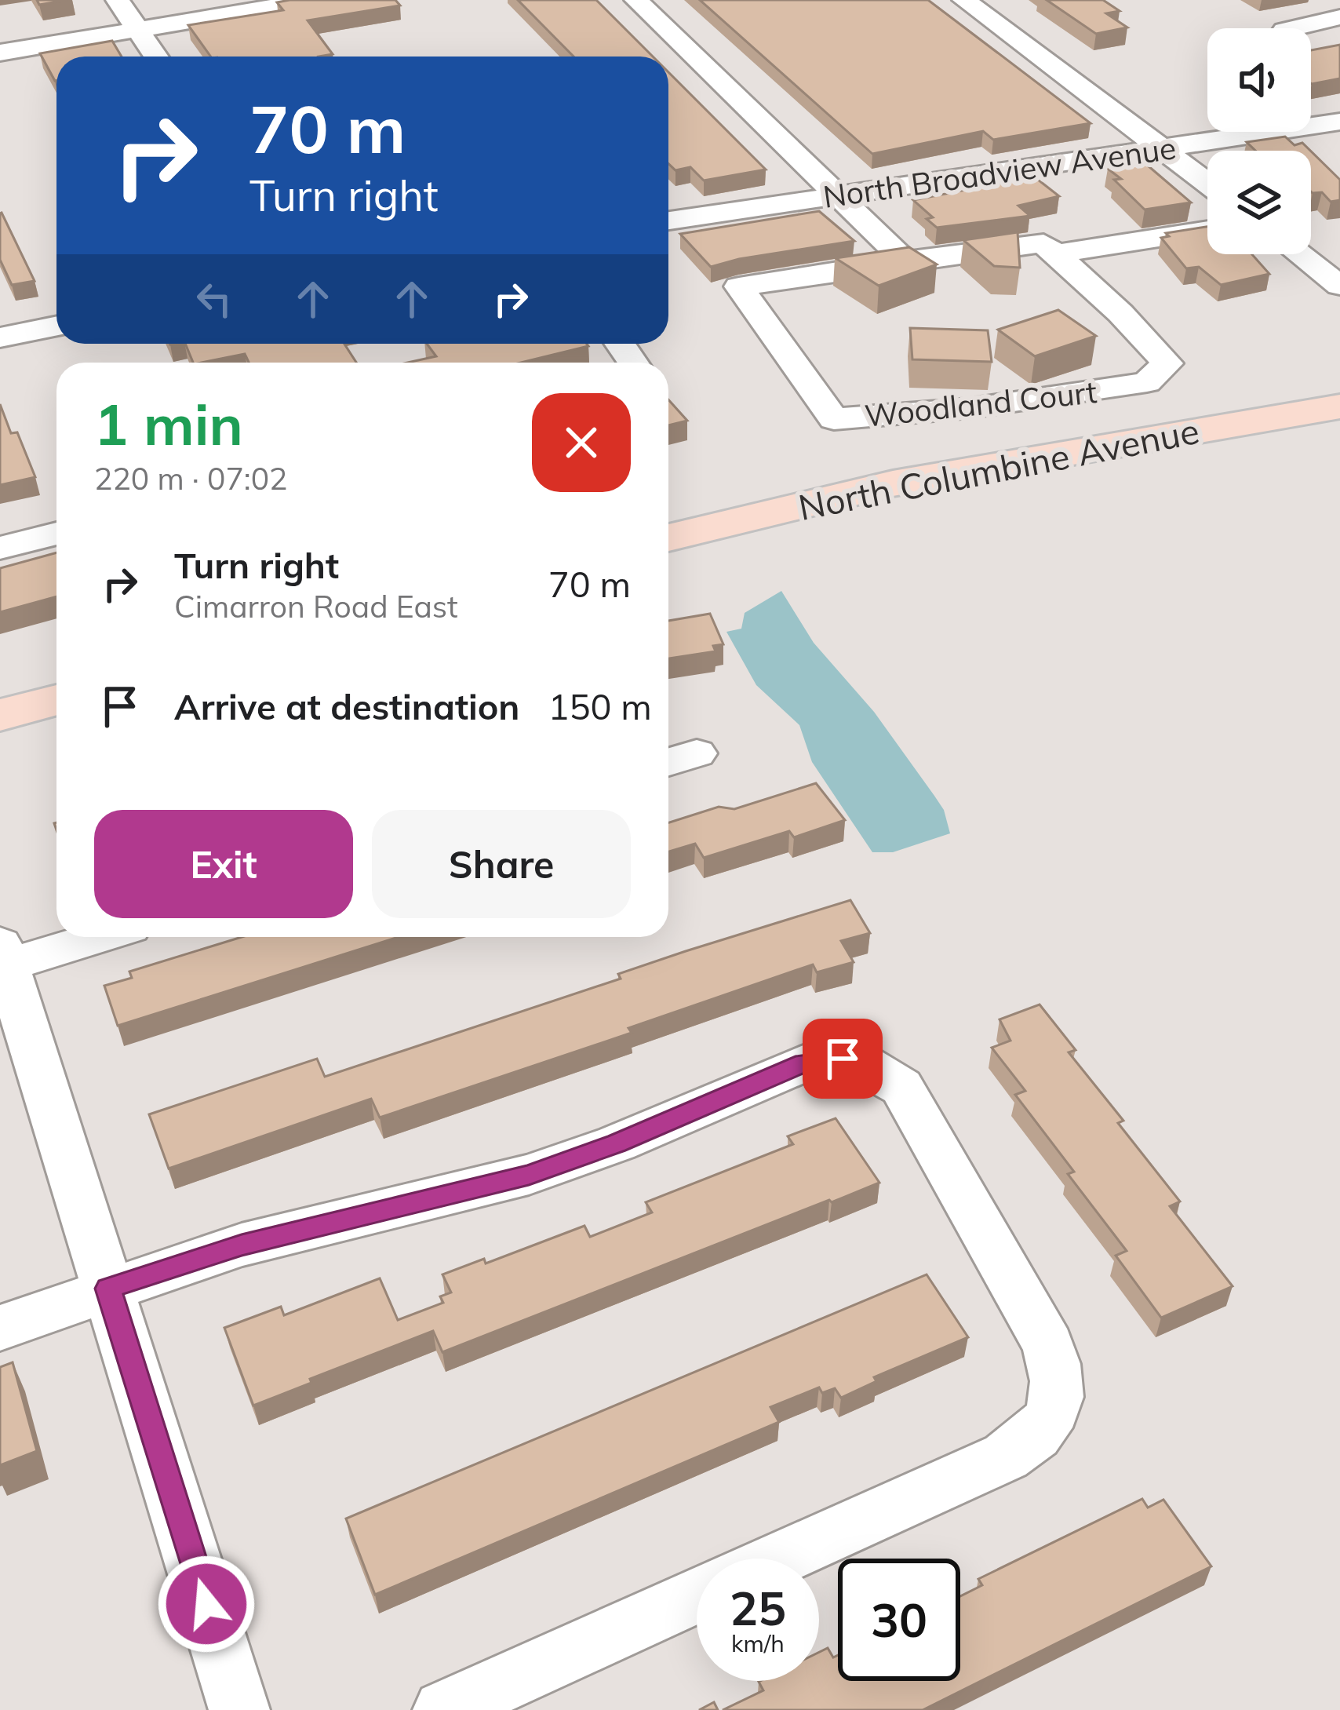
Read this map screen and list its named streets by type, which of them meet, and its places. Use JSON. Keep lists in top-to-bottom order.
{
  "streets": {
    "main road": ["North Columbine Avenue"],
    "street": ["North Broadview Avenue", "Woodland Court"]
  },
  "page": {
    "turn": ["70 m", "Turn right"],
    "heading": ["1 min", "220 m · 07:02"],
    "list": [
      {
        "name": "Turn right",
        "note": "Cimarron Road East",
        "value": "70 m"
      },
      {
        "name": "Arrive at destination",
        "value": "150 m"
      }
    ],
    "buttons": ["Exit", "Share"],
    "speed": "25 km/h",
    "limit": "30"
  }
}
